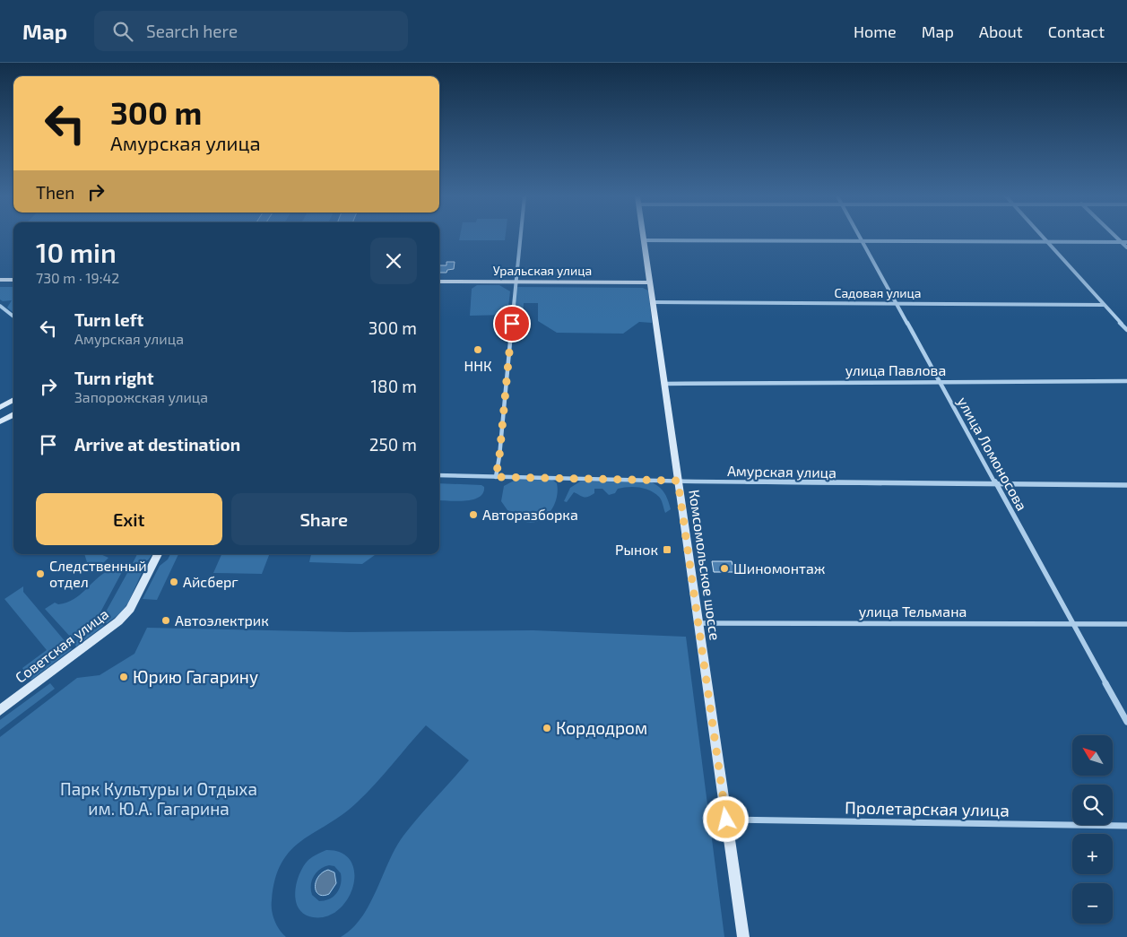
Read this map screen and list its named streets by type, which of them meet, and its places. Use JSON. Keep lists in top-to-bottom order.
{
  "streets": {
    "main road": ["Уральская улица", "Комсомольское шоссе", "Советская улица"],
    "street": [
      "Садовая улица",
      "улица Павлова",
      "улица Ломоносова",
      "Амурская улица",
      "улица Тельмана",
      "Пролетарская улица"
    ]
  },
  "crossings": [
    ["Уральская улица", "Комсомольское шоссе"],
    ["Садовая улица", "улица Ломоносова"],
    ["Садовая улица", "Комсомольское шоссе"],
    ["улица Павлова", "улица Ломоносова"],
    ["улица Павлова", "Комсомольское шоссе"],
    ["улица Ломоносова", "Амурская улица"],
    ["улица Ломоносова", "улица Тельмана"],
    ["Амурская улица", "Комсомольское шоссе"],
    ["Комсомольское шоссе", "улица Тельмана"],
    ["Комсомольское шоссе", "Пролетарская улица"]
  ],
  "parks": ["Парк Культуры и Отдыха им. Ю.А. Гагарина"],
  "places": {
    "other": [
      "ННК",
      "Авторазборка",
      "Шиномонтаж",
      "Следственный отдел",
      "Айсберг",
      "Автоэлектрик",
      "Юрию Гагарину",
      "Кордодром"
    ],
    "transit": ["Рынок"]
  },
  "north": "top left",
  "page": {
    "header": "Map",
    "search": "Search here",
    "nav": [
      "Home",
      "Map",
      "About",
      "Contact"
    ],
    "turn": ["300 m", "Амурская улица"],
    "then": "Then",
    "heading": ["10 min", "730 m · 19:42"],
    "list": [
      {
        "name": "Turn left",
        "note": "Амурская улица",
        "value": "300 m"
      },
      {
        "name": "Turn right",
        "note": "Запорожская улица",
        "value": "180 m"
      },
      {
        "name": "Arrive at destination",
        "value": "250 m"
      }
    ],
    "buttons": ["Exit", "Share"],
    "map_buttons": ["+", "−"]
  }
}
